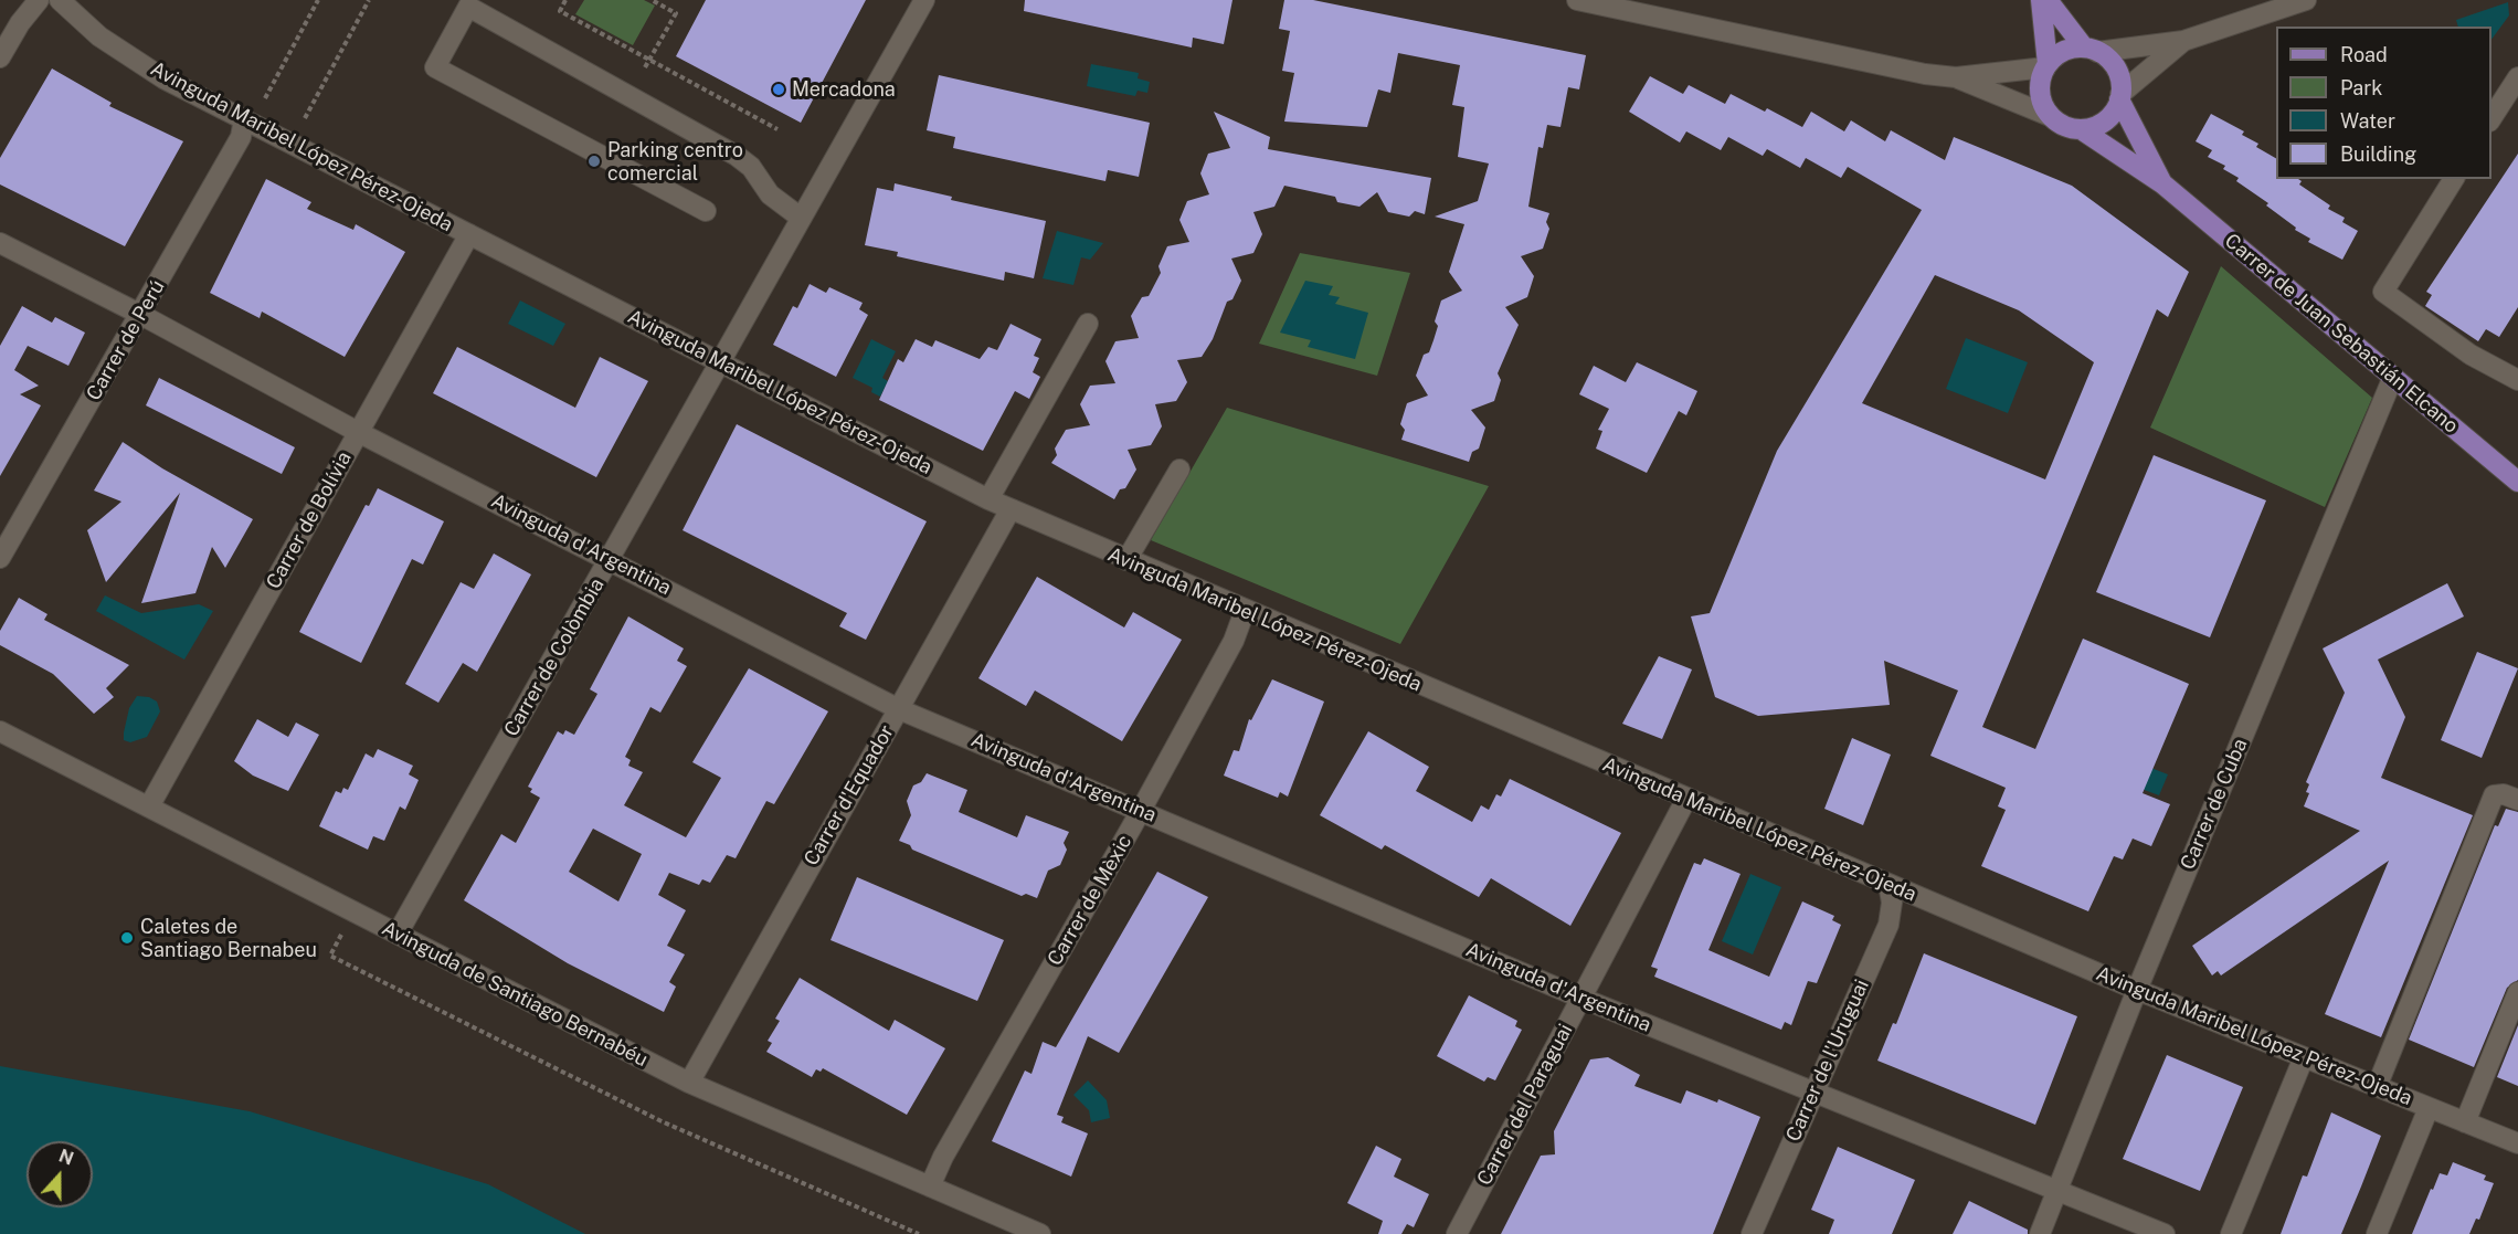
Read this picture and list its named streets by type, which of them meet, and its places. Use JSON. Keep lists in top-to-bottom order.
{
  "streets": {
    "main road": ["Carrer de Juan Sebastián Elcano"],
    "street": [
      "Avinguda Maribel López Pérez-Ojeda",
      "Carrer de Perú",
      "Carrer de Bolívia",
      "Avinguda d'Argentina",
      "Carrer de Colòmbia",
      "Carrer d'Equador",
      "Carrer de Cuba",
      "Carrer de Mèxic",
      "Avinguda de Santiago Bernabéu",
      "Carrer de l'Uruguai",
      "Carrer del Paraguai"
    ]
  },
  "crossings": [
    ["Avinguda Maribel López Pérez-Ojeda", "Carrer de Perú"],
    ["Avinguda Maribel López Pérez-Ojeda", "Carrer de Bolívia"],
    ["Avinguda Maribel López Pérez-Ojeda", "Carrer de Colòmbia"],
    ["Avinguda Maribel López Pérez-Ojeda", "Carrer d'Equador"],
    ["Avinguda Maribel López Pérez-Ojeda", "Carrer de Cuba"],
    ["Avinguda Maribel López Pérez-Ojeda", "Carrer de Mèxic"],
    ["Avinguda Maribel López Pérez-Ojeda", "Carrer de l'Uruguai"],
    ["Avinguda Maribel López Pérez-Ojeda", "Carrer del Paraguai"],
    ["Carrer de Juan Sebastián Elcano", "Carrer de Cuba"],
    ["Carrer de Perú", "Avinguda d'Argentina"],
    ["Carrer de Bolívia", "Avinguda d'Argentina"],
    ["Carrer de Bolívia", "Avinguda de Santiago Bernabéu"],
    ["Avinguda d'Argentina", "Carrer de Colòmbia"],
    ["Avinguda d'Argentina", "Carrer d'Equador"],
    ["Avinguda d'Argentina", "Carrer de Cuba"],
    ["Avinguda d'Argentina", "Carrer de Mèxic"],
    ["Avinguda d'Argentina", "Carrer de l'Uruguai"],
    ["Avinguda d'Argentina", "Carrer del Paraguai"],
    ["Carrer de Colòmbia", "Avinguda de Santiago Bernabéu"],
    ["Carrer d'Equador", "Avinguda de Santiago Bernabéu"],
    ["Carrer de Mèxic", "Avinguda de Santiago Bernabéu"]
  ],
  "places": ["Mercadona", "Parking centro comercial", "Caletes de Santiago Bernabeu"],
  "legend": [
    "Road",
    "Park",
    "Water",
    "Building"
  ],
  "north": "top"
}
